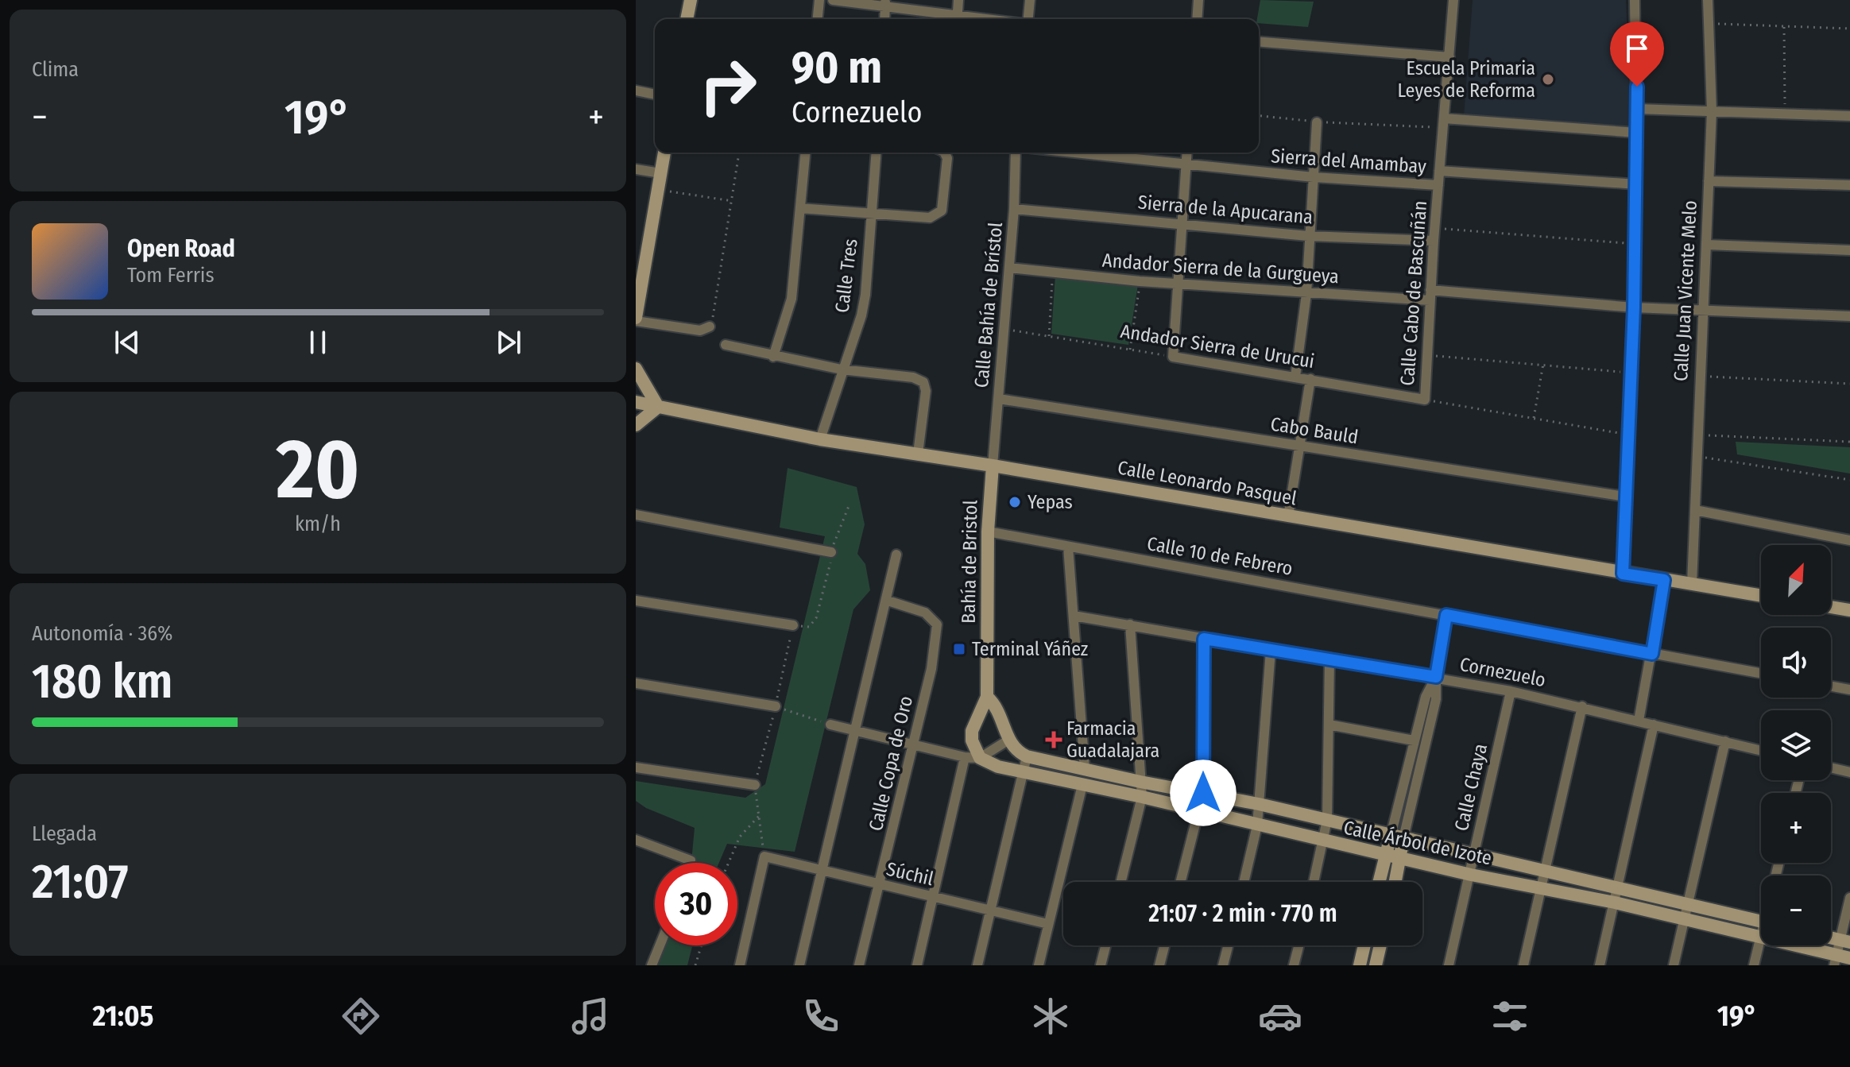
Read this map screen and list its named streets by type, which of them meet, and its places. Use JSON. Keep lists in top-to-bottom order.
{
  "streets": {
    "street": [
      "Sierra del Amambay",
      "Sierra de la Apucarana",
      "Andador Sierra de la Gurgueya",
      "Calle Tres",
      "Calle Juan Vicente Melo",
      "Calle Cabo de Bascuñán",
      "Calle Bahía de Brístol",
      "Andador Sierra de Urucui",
      "Cabo Bauld",
      "Calle Leonardo Pasquel",
      "Calle 10 de Febrero",
      "Bahía de Bristol",
      "Cornezuelo",
      "Calle Copa de Oro",
      "Calle Chaya",
      "Calle Árbol de Izote",
      "Súchil"
    ]
  },
  "crossings": [
    ["Sierra del Amambay", "Calle Cabo de Bascuñán"],
    ["Sierra de la Apucarana", "Calle Cabo de Bascuñán"],
    ["Sierra de la Apucarana", "Calle Bahía de Brístol"],
    ["Andador Sierra de la Gurgueya", "Calle Juan Vicente Melo"],
    ["Andador Sierra de la Gurgueya", "Calle Cabo de Bascuñán"],
    ["Andador Sierra de la Gurgueya", "Calle Bahía de Brístol"],
    ["Calle Tres", "Calle Leonardo Pasquel"],
    ["Calle Juan Vicente Melo", "Calle Leonardo Pasquel"],
    ["Calle Cabo de Bascuñán", "Andador Sierra de Urucui"],
    ["Calle Bahía de Brístol", "Andador Sierra de Urucui"],
    ["Calle Bahía de Brístol", "Cabo Bauld"],
    ["Calle Bahía de Brístol", "Calle Leonardo Pasquel"],
    ["Calle Bahía de Brístol", "Bahía de Bristol"],
    ["Calle Leonardo Pasquel", "Bahía de Bristol"],
    ["Calle 10 de Febrero", "Bahía de Bristol"],
    ["Bahía de Bristol", "Calle Árbol de Izote"],
    ["Cornezuelo", "Calle Chaya"],
    ["Calle Copa de Oro", "Súchil"],
    ["Calle Chaya", "Calle Árbol de Izote"]
  ],
  "places": {
    "other": ["Escuela Primaria Leyes de Reforma", "Yepas"],
    "transit": ["Terminal Yáñez"],
    "health": ["Farmacia Guadalajara"]
  },
  "north": "top right",
  "page": {
    "tile": [
      "Clima",
      ["20", "km/h"],
      ["Autonomía · 36%", "180 km"],
      ["Llegada", "21:07"]
    ],
    "turn": ["90 m", "Cornezuelo"],
    "heat": ["−", "19°", "+"],
    "song": ["Open Road", "Tom Ferris"],
    "map_buttons": ["+", "−"],
    "limit": "30",
    "trip": "21:07 · 2 min · 770 m",
    "tabs": ["21:05", "19°"]
  }
}
